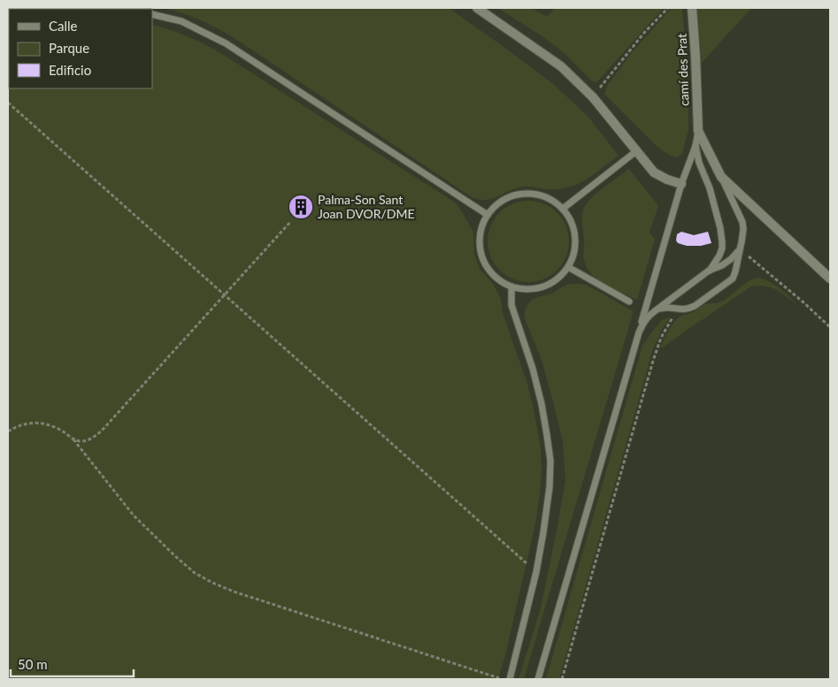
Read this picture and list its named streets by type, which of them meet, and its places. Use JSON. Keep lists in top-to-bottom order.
{
  "streets": {
    "street": ["camí des Prat"]
  },
  "places": {
    "building": ["Palma-Son Sant Joan DVOR/DME"]
  },
  "legend": ["Calle", "Parque", "Edificio"],
  "scale_bar": "50 m"
}
